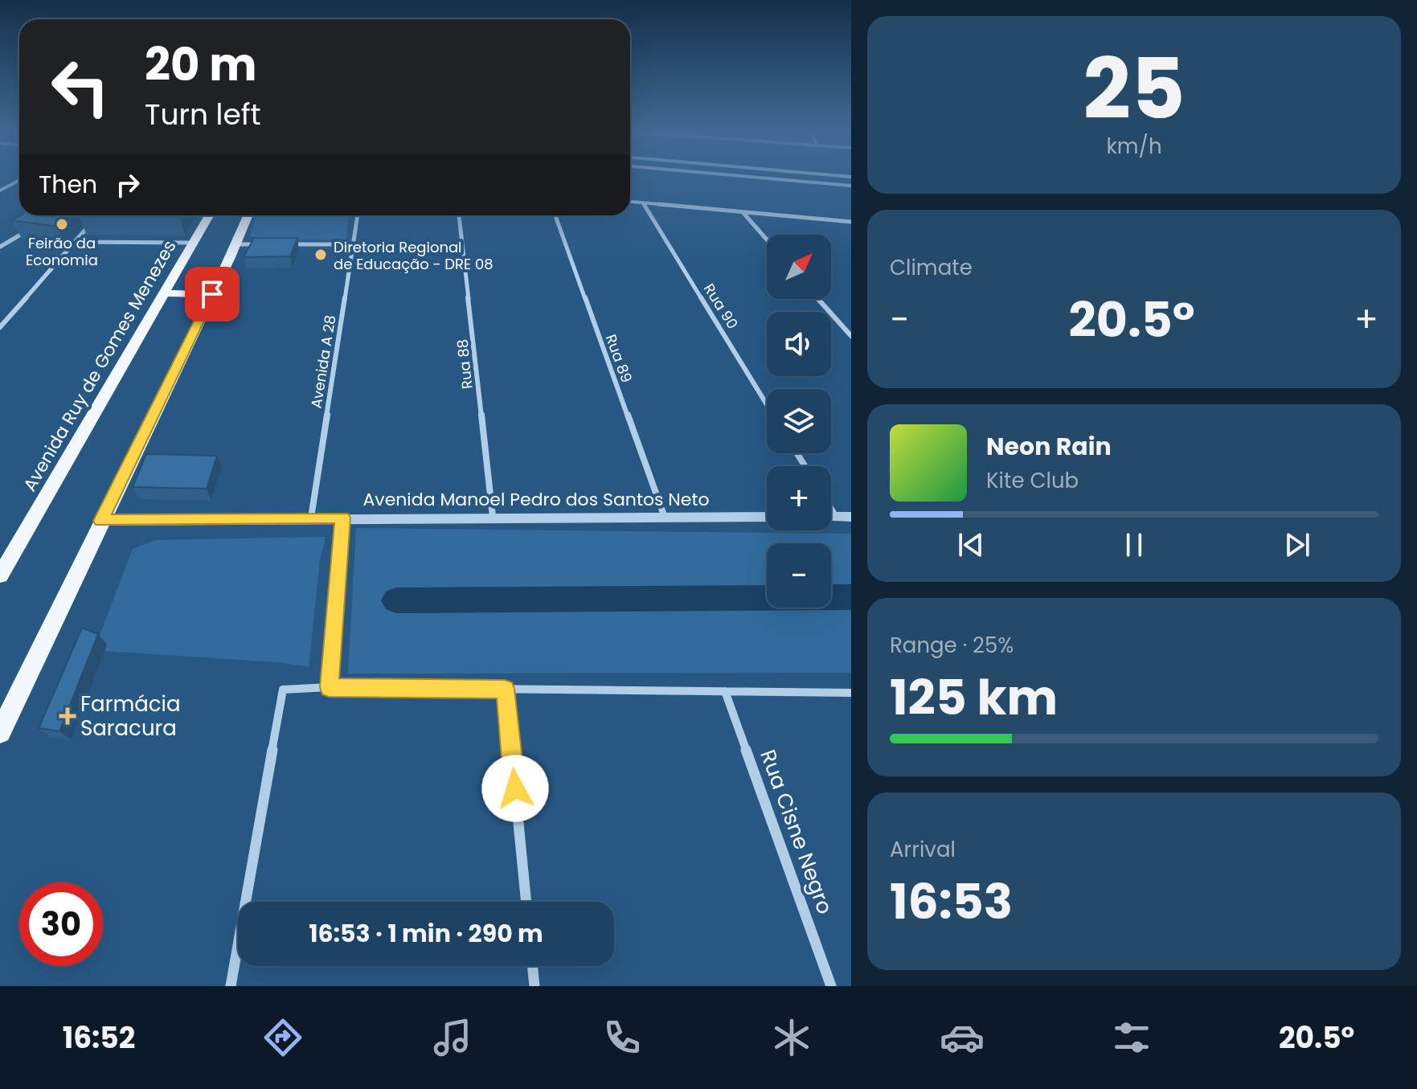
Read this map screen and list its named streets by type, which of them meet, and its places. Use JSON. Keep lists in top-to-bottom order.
{
  "streets": {
    "main road": ["Avenida Ruy de Gomes Menezes"],
    "street": [
      "Rua 90",
      "Rua 89",
      "Avenida A 28",
      "Rua 88",
      "Avenida Manoel Pedro dos Santos Neto",
      "Rua Cisne Negro"
    ]
  },
  "crossings": [
    ["Rua 89", "Avenida Manoel Pedro dos Santos Neto"],
    ["Avenida A 28", "Avenida Manoel Pedro dos Santos Neto"],
    ["Rua 88", "Avenida Manoel Pedro dos Santos Neto"]
  ],
  "places": {
    "other": ["Feirão da Economia", "Diretoria Regional de Educação - DRE 08"],
    "health": ["Farmácia Saracura"]
  },
  "north": "top right",
  "page": {
    "tile": [
      ["25", "km/h"],
      "Climate",
      ["Range · 25%", "125 km"],
      ["Arrival", "16:53"]
    ],
    "turn": ["20 m", "Turn left"],
    "then": "Then",
    "map_buttons": ["+", "−"],
    "heat": ["−", "20.5°", "+"],
    "song": ["Neon Rain", "Kite Club"],
    "limit": "30",
    "trip": "16:53 · 1 min · 290 m",
    "tabs": ["16:52", "20.5°"]
  }
}
